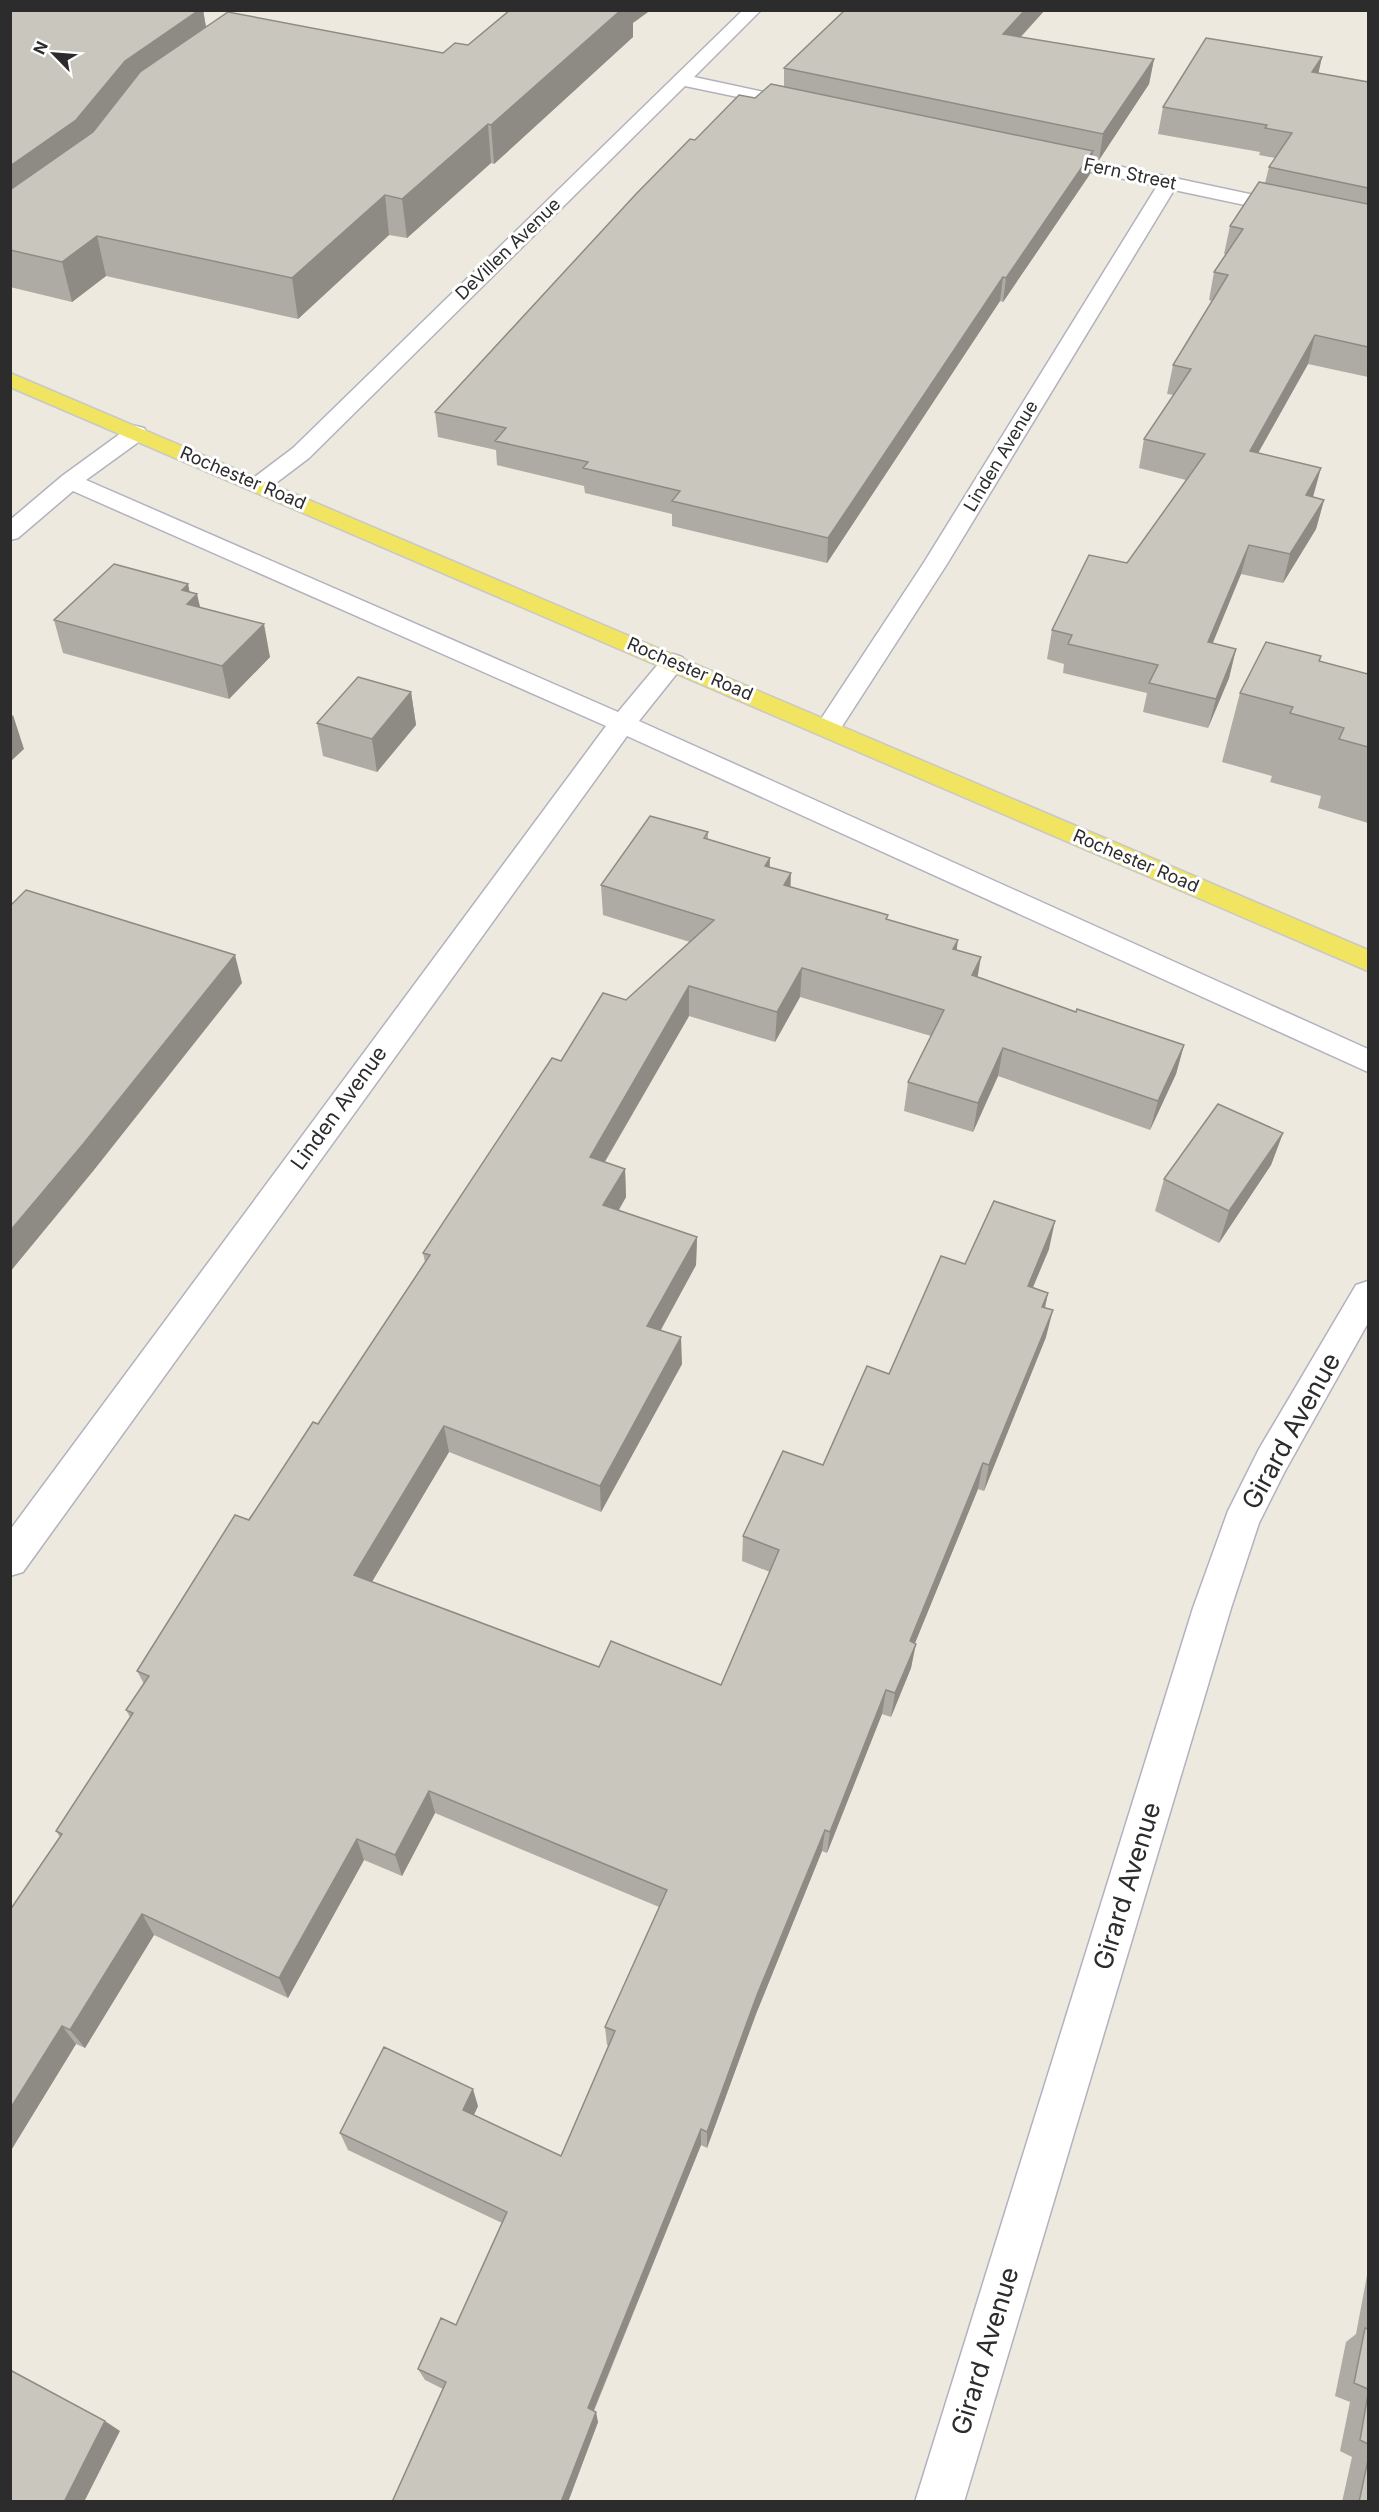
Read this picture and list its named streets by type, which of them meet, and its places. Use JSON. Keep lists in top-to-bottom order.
{
  "streets": {
    "main road": ["Rochester Road"],
    "street": [
      "Fern Street",
      "DeVillen Avenue",
      "Linden Avenue",
      "Girard Avenue"
    ]
  },
  "crossings": [
    ["Fern Street", "Linden Avenue"],
    ["DeVillen Avenue", "Rochester Road"],
    ["Linden Avenue", "Rochester Road"]
  ],
  "north": "top left"
}
